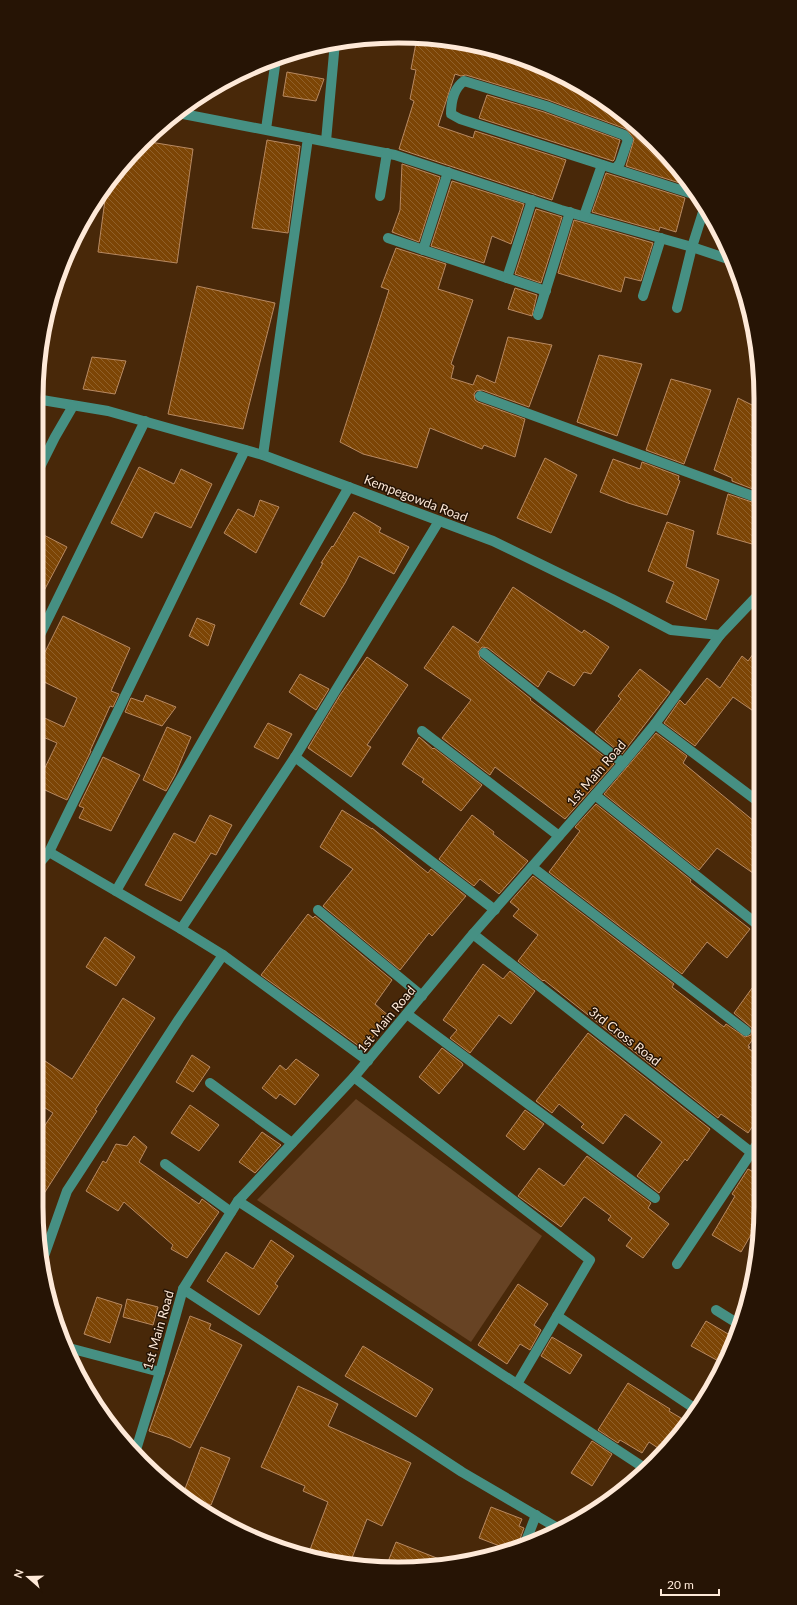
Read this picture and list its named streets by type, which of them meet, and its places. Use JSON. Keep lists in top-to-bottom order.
{
  "streets": {
    "street": ["Kempegowda Road", "1st Main Road", "3rd Cross Road"]
  },
  "crossings": [
    ["Kempegowda Road", "1st Main Road"],
    ["1st Main Road", "3rd Cross Road"]
  ],
  "scale_bar": "20 m",
  "north": "left"
}
